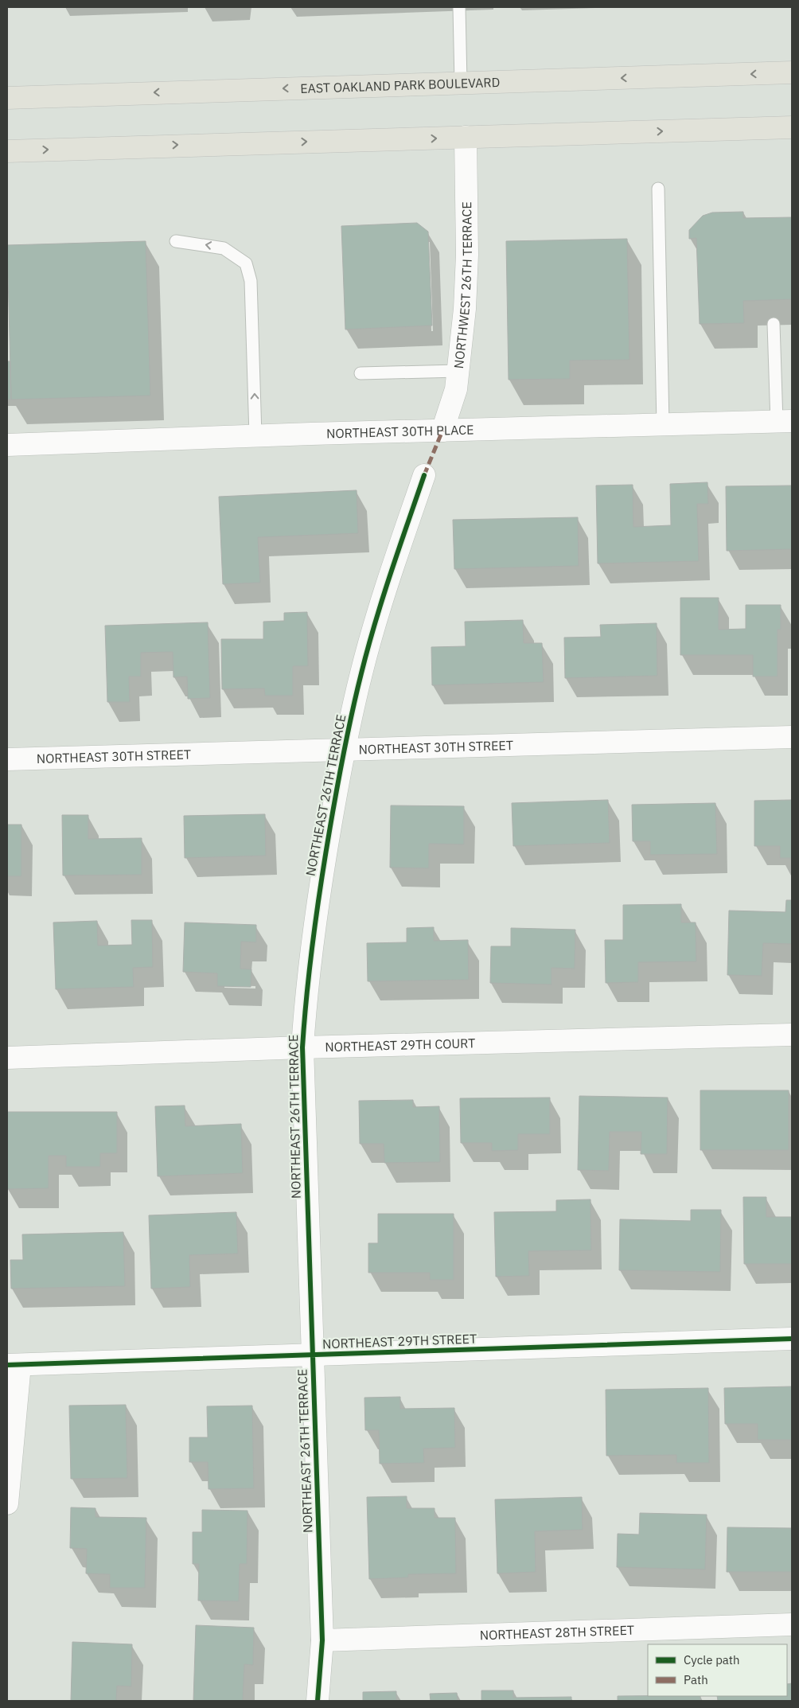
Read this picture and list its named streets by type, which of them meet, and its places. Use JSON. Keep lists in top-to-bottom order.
{
  "streets": {
    "main road": ["EAST OAKLAND PARK BOULEVARD"],
    "street": [
      "NORTHWEST 26TH TERRACE",
      "NORTHEAST 30TH PLACE",
      "NORTHEAST 30TH STREET",
      "NORTHEAST 26TH TERRACE",
      "NORTHEAST 29TH COURT",
      "NORTHEAST 29TH STREET",
      "NORTHEAST 28TH STREET"
    ]
  },
  "crossings": [
    ["NORTHWEST 26TH TERRACE", "NORTHEAST 30TH PLACE"],
    ["NORTHEAST 30TH STREET", "NORTHEAST 26TH TERRACE"],
    ["NORTHEAST 26TH TERRACE", "NORTHEAST 29TH COURT"],
    ["NORTHEAST 26TH TERRACE", "NORTHEAST 29TH STREET"],
    ["NORTHEAST 26TH TERRACE", "NORTHEAST 28TH STREET"]
  ],
  "legend": ["Cycle path", "Path"]
}
